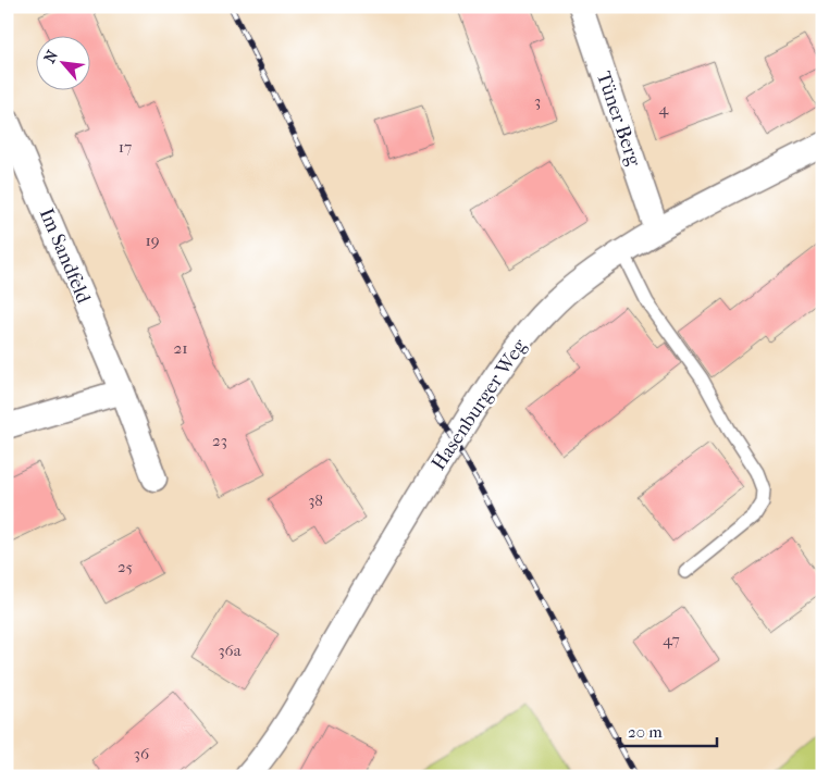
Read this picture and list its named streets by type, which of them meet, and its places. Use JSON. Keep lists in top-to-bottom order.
{
  "streets": {
    "street": ["Tüner Berg", "Im Sandfeld", "Hasenburger Weg"]
  },
  "crossings": [
    ["Tüner Berg", "Hasenburger Weg"]
  ],
  "house_numbers": [
    "3",
    "4",
    "17",
    "19",
    "21",
    "23",
    "38",
    "25",
    "47",
    "36a",
    "36"
  ],
  "scale_bar": "20 m",
  "north": "top left"
}
